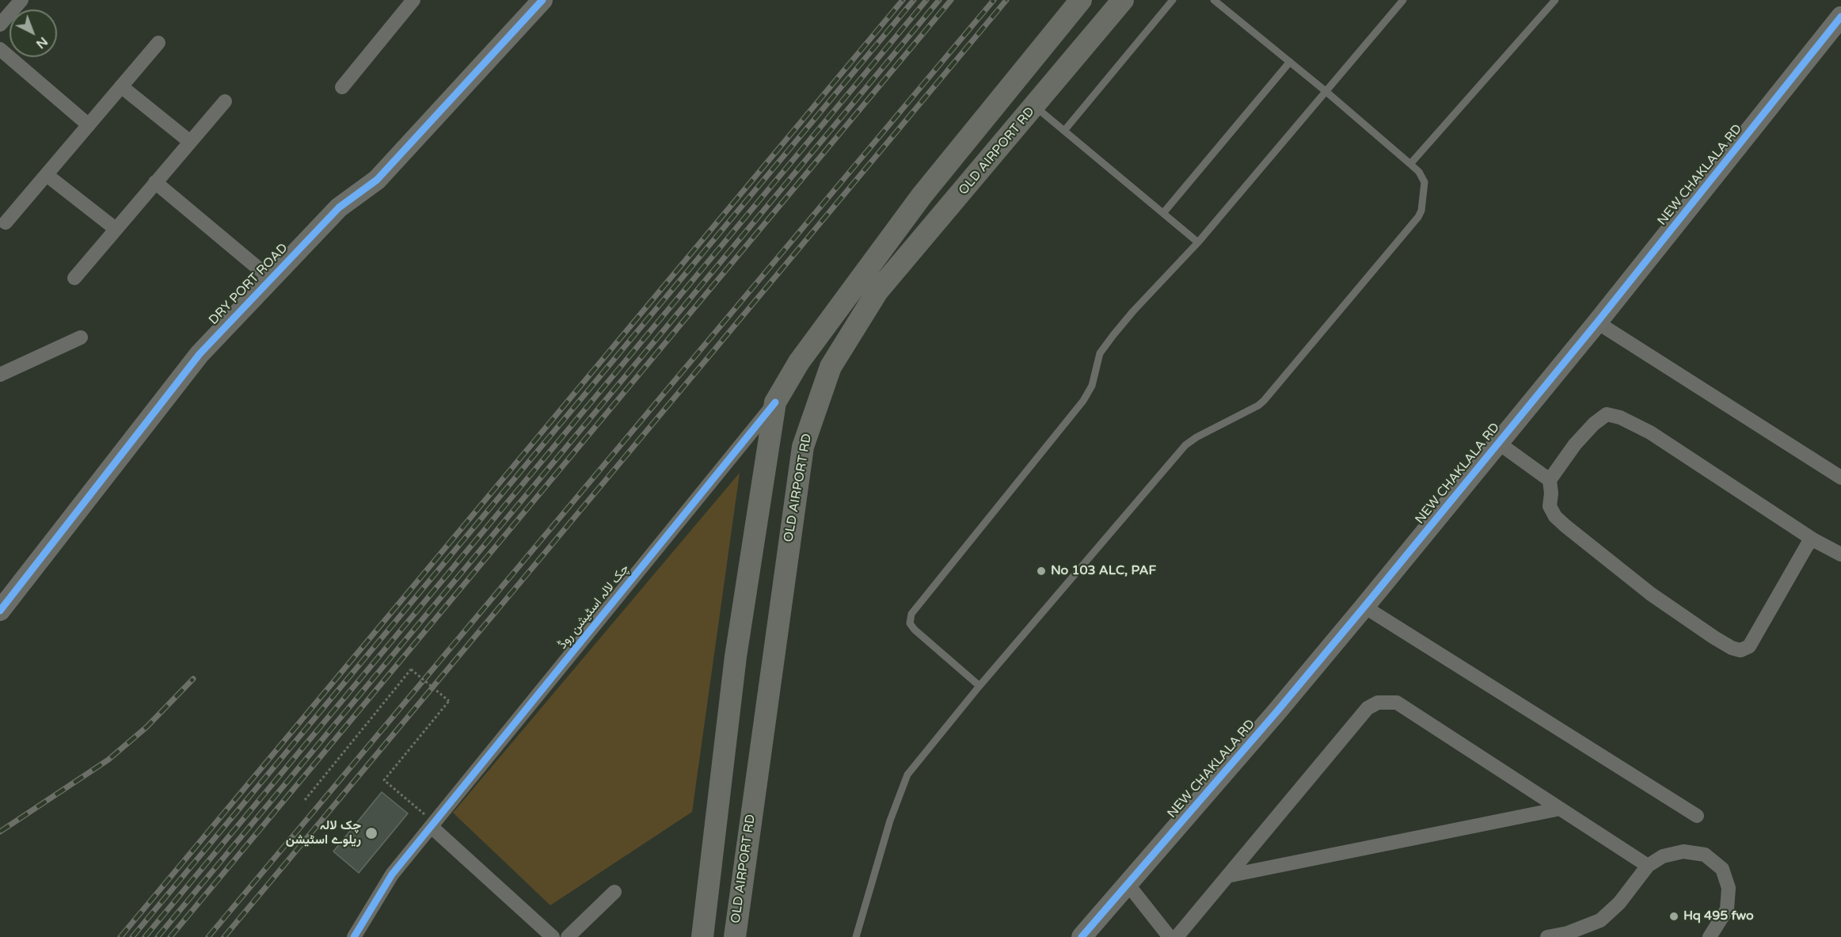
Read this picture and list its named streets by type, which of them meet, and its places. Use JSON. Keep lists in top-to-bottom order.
{
  "streets": {
    "main road": ["OLD AIRPORT RD"],
    "street": ["NEW CHAKLALA RD", "DRY PORT ROAD", "چک لالہ اسٹیشن روڈ"]
  },
  "places": ["No 103 ALC, PAF", "چک لالہ ریلوے اسٹیشن", "Hq 495 fwo"],
  "north": "bottom right"
}
